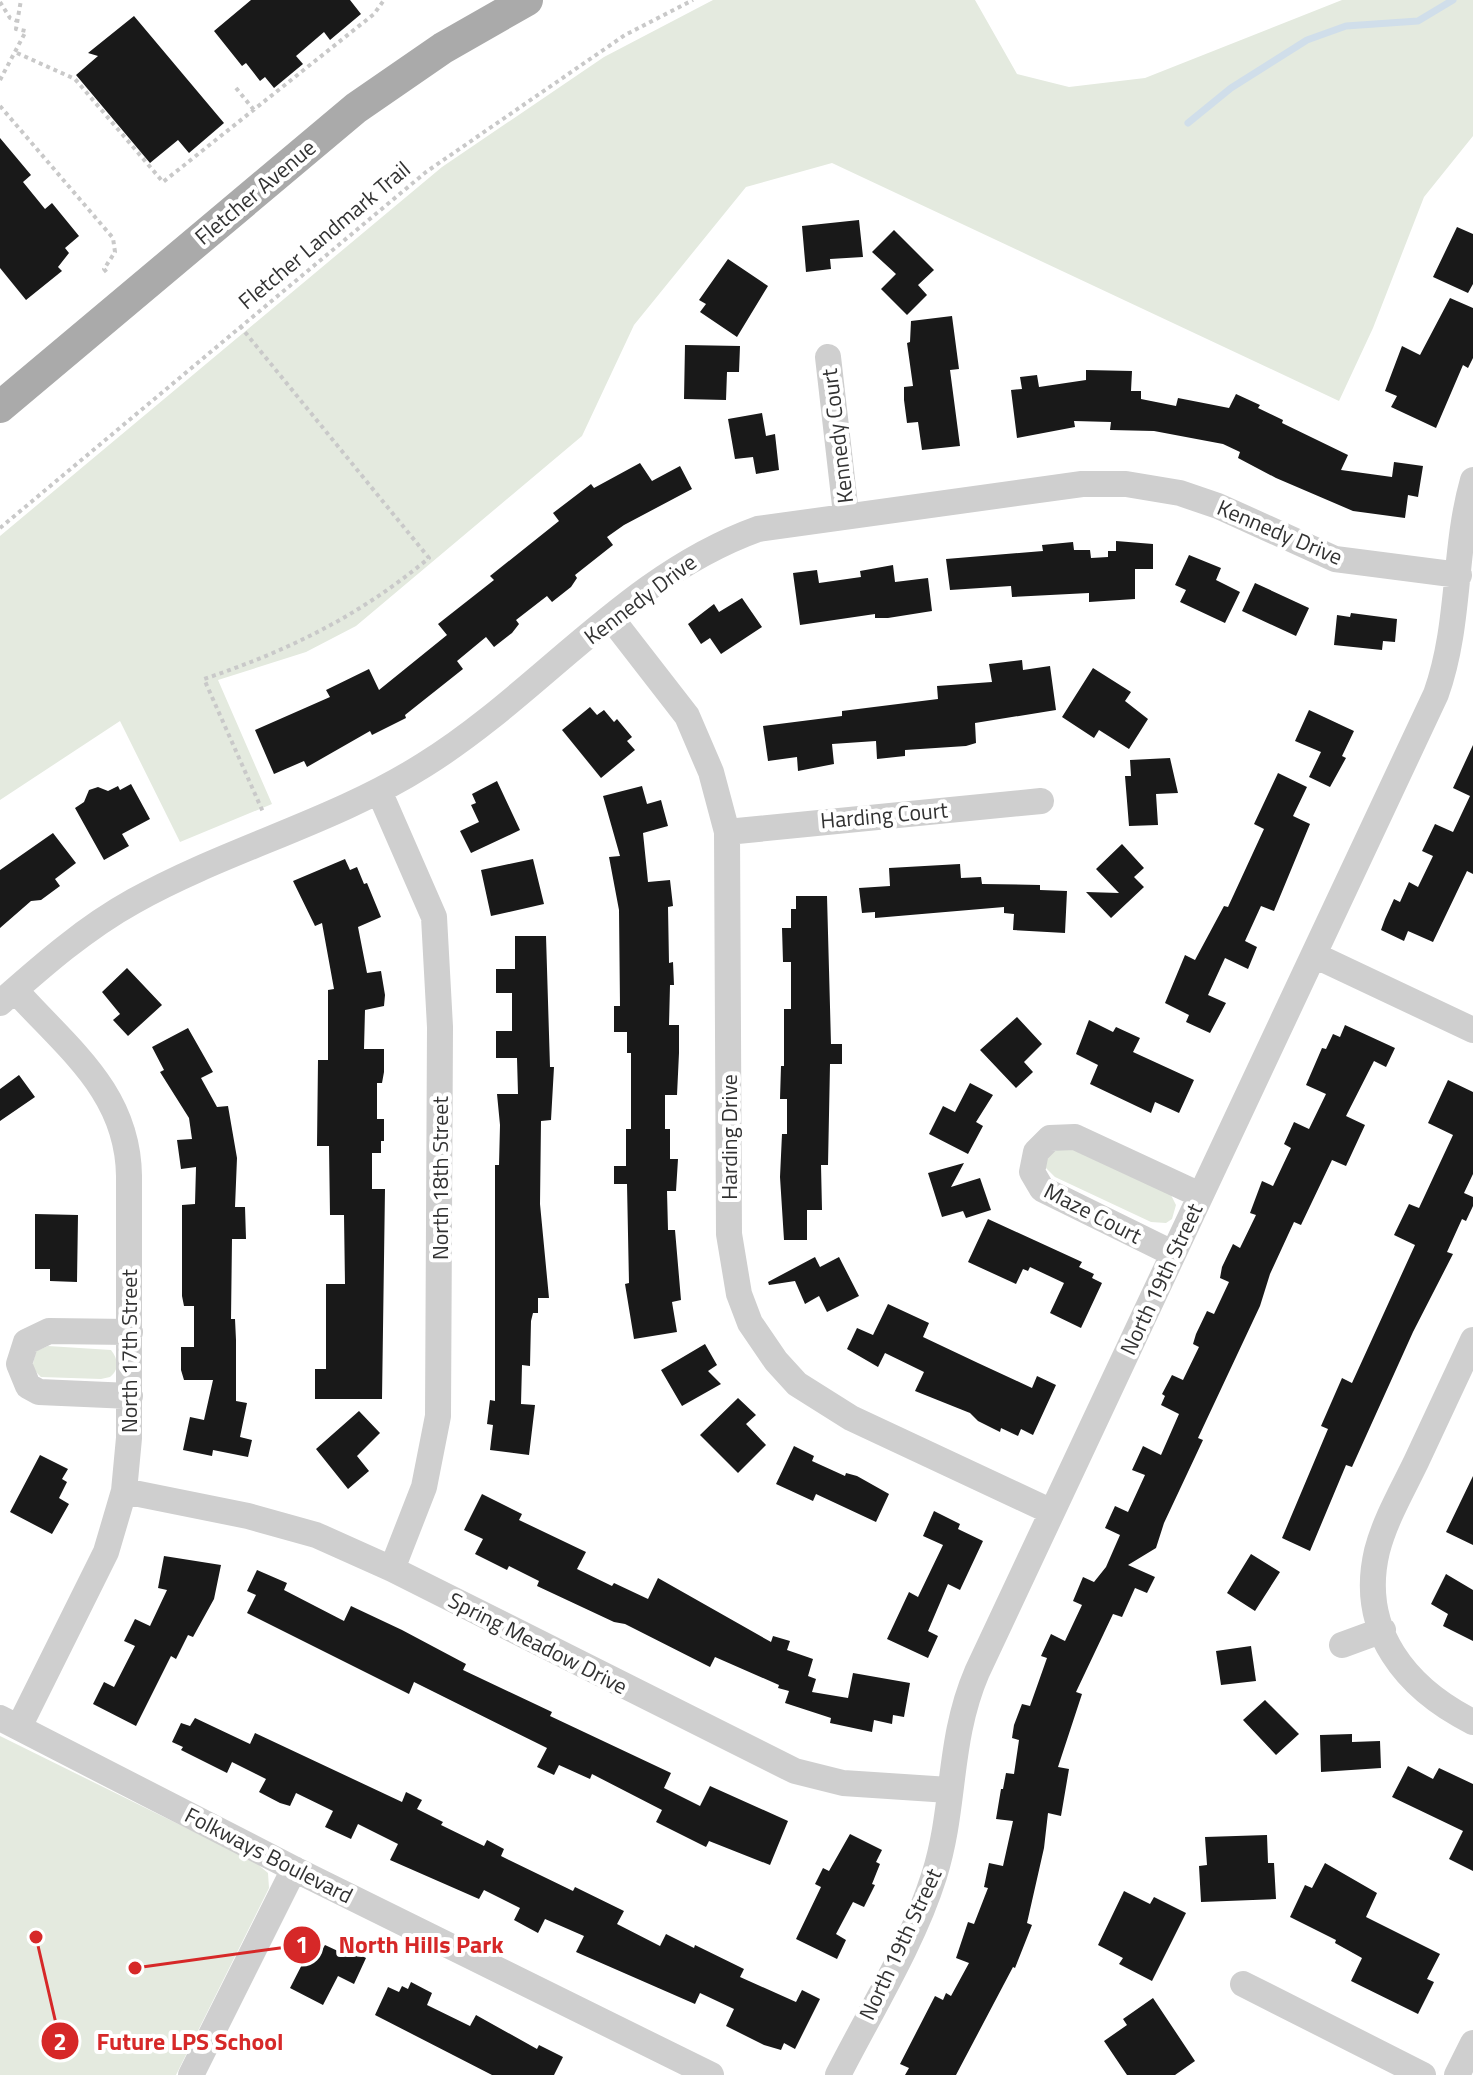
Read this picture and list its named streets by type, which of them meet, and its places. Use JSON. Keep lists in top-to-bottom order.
{
  "streets": {
    "main road": ["Fletcher Avenue"],
    "street": [
      "Kennedy Court",
      "Kennedy Drive",
      "Harding Court",
      "Harding Drive",
      "North 18th Street",
      "Maze Court",
      "North 19th Street",
      "North 17th Street",
      "Spring Meadow Drive",
      "Folkways Boulevard"
    ],
    "path": ["Fletcher Landmark Trail"]
  },
  "crossings": [
    ["Kennedy Court", "Kennedy Drive"],
    ["Kennedy Drive", "Harding Drive"],
    ["Kennedy Drive", "North 18th Street"],
    ["Kennedy Drive", "North 19th Street"],
    ["Kennedy Drive", "North 17th Street"],
    ["Harding Court", "Harding Drive"],
    ["Harding Drive", "North 19th Street"],
    ["North 18th Street", "Spring Meadow Drive"],
    ["Maze Court", "North 19th Street"],
    ["North 19th Street", "Spring Meadow Drive"],
    ["North 17th Street", "Spring Meadow Drive"],
    ["North 17th Street", "Folkways Boulevard"]
  ],
  "places": ["Future LPS School", "North Hills Park"]
}
